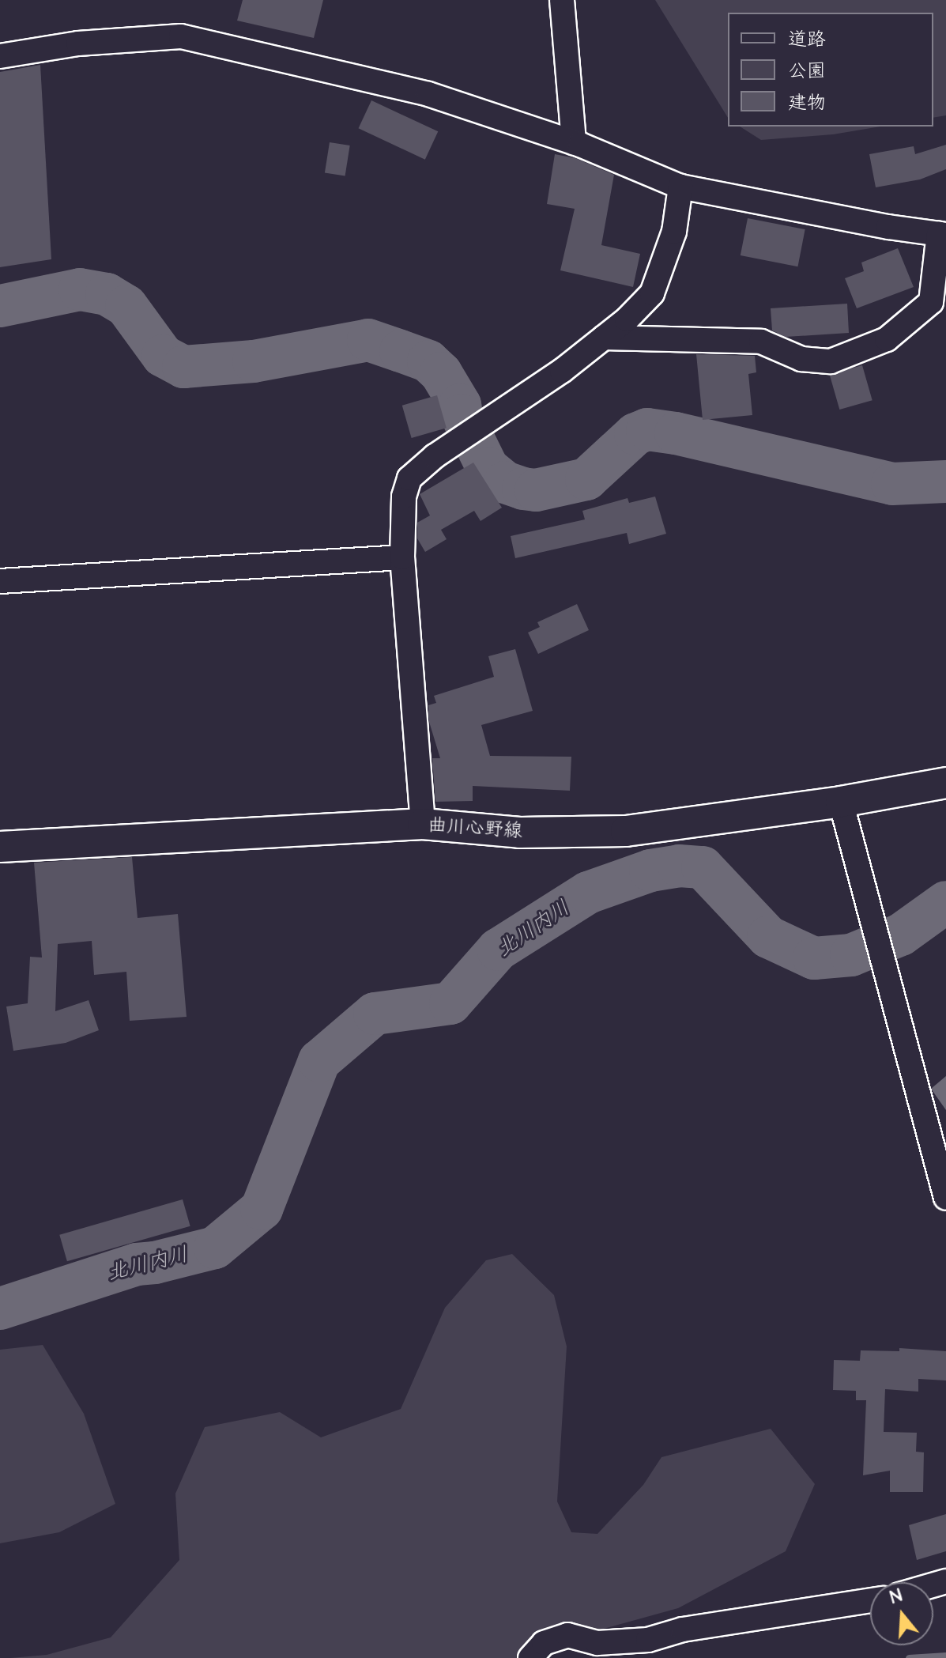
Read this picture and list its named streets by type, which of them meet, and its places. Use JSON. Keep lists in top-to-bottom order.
{
  "streets": {
    "main road": ["曲川心野線"]
  },
  "water": ["北川内川"],
  "legend": ["道路", "公園", "建物"],
  "north": "top"
}
